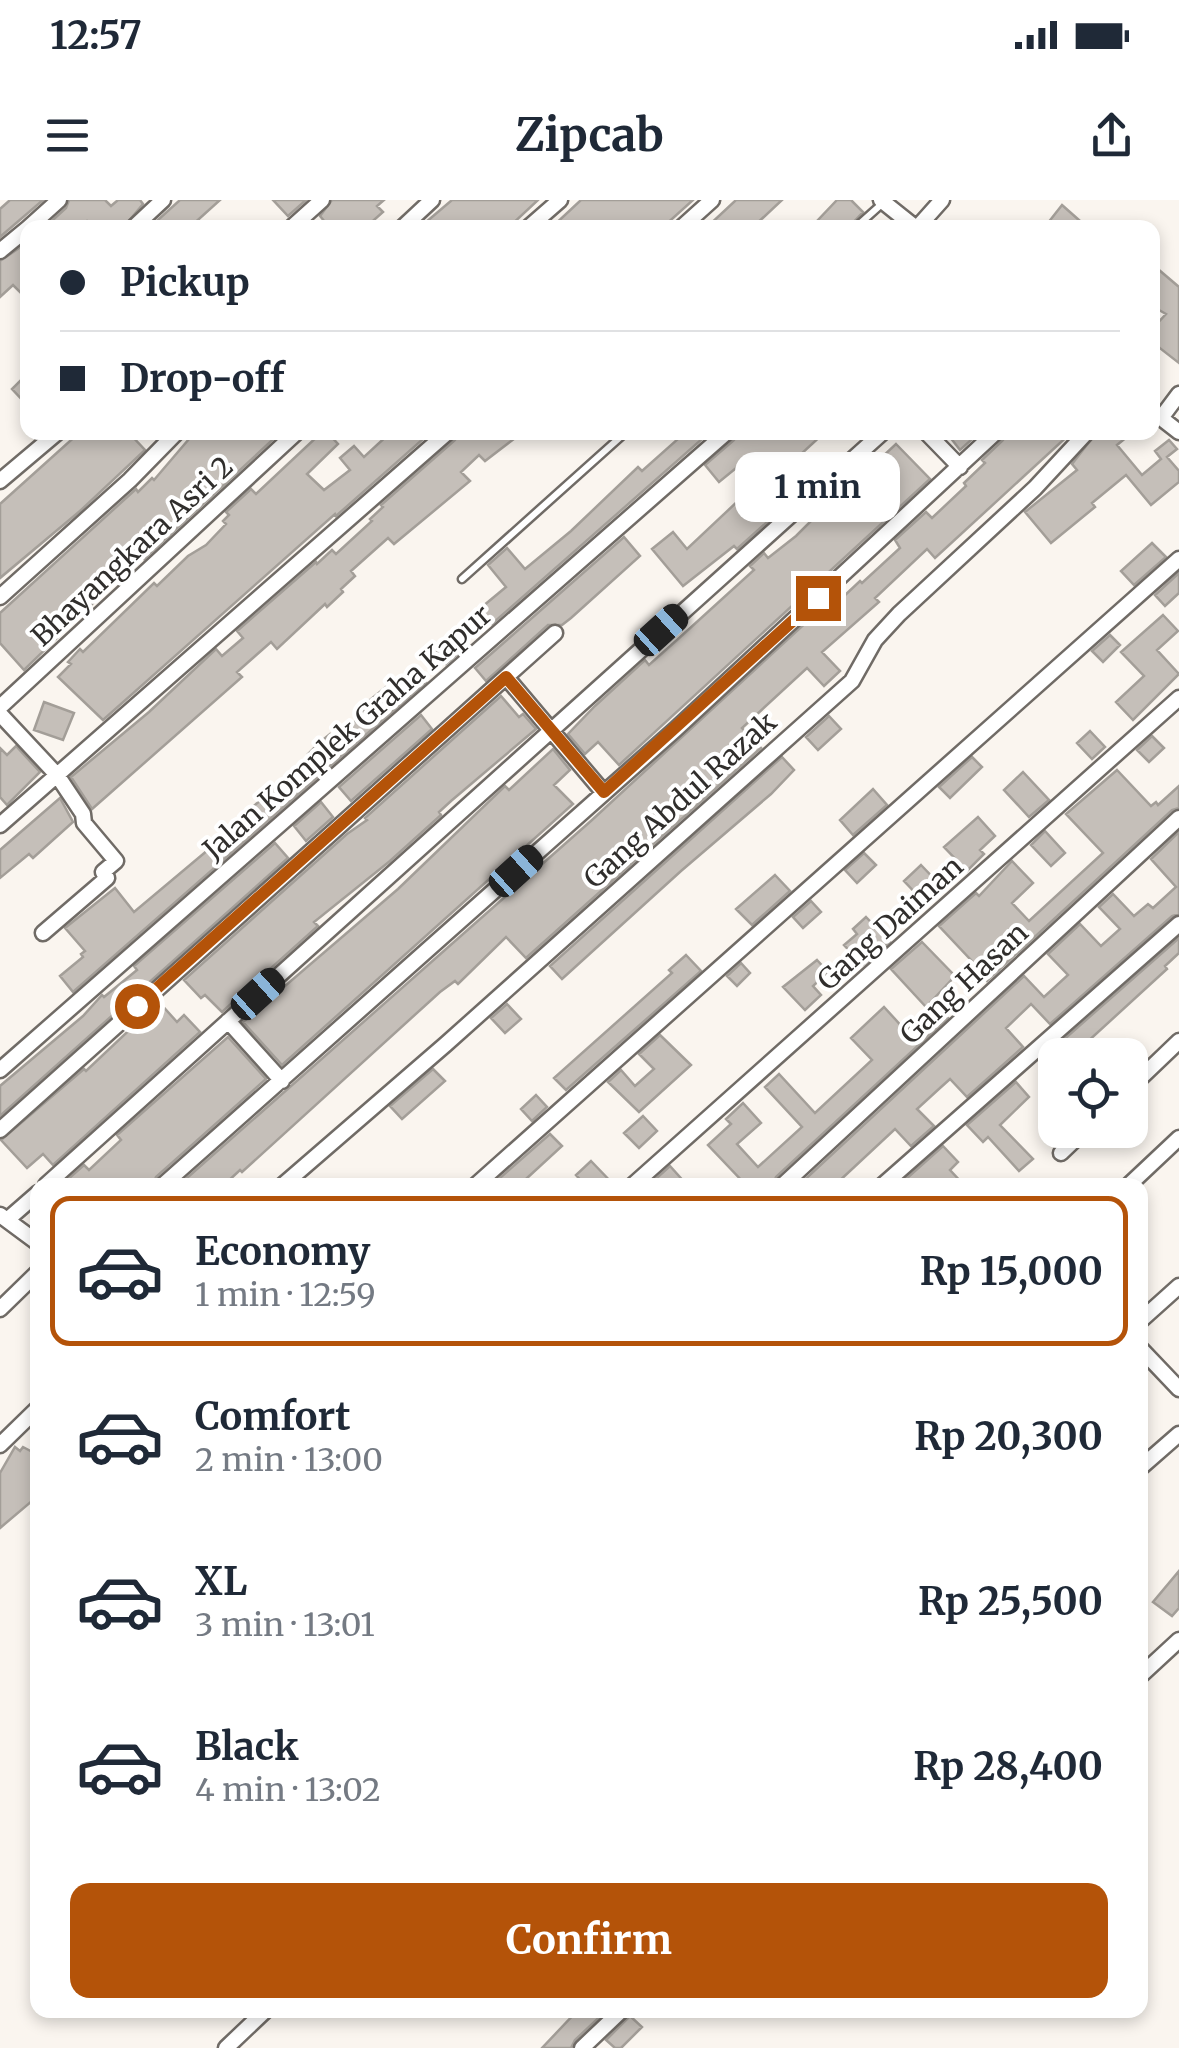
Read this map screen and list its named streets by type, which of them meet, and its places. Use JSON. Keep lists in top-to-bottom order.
{
  "streets": {
    "street": [
      "Bhayangkara Asri 2",
      "Jalan Komplek Graha Kapur",
      "Gang Abdul Razak",
      "Gang Daiman",
      "Gang Hasan"
    ]
  },
  "page": {
    "status": "12:57",
    "header": "Zipcab",
    "banner": ["Pickup", "Drop-off"],
    "bubble": "1 min",
    "list": [
      {
        "name": "Economy",
        "note": "1 min · 12:59",
        "value": "Rp 15,000"
      },
      {
        "name": "Comfort",
        "note": "2 min · 13:00",
        "value": "Rp 20,300"
      },
      {
        "name": "XL",
        "note": "3 min · 13:01",
        "value": "Rp 25,500"
      },
      {
        "name": "Black",
        "note": "4 min · 13:02",
        "value": "Rp 28,400"
      }
    ],
    "buttons": "Confirm"
  }
}
